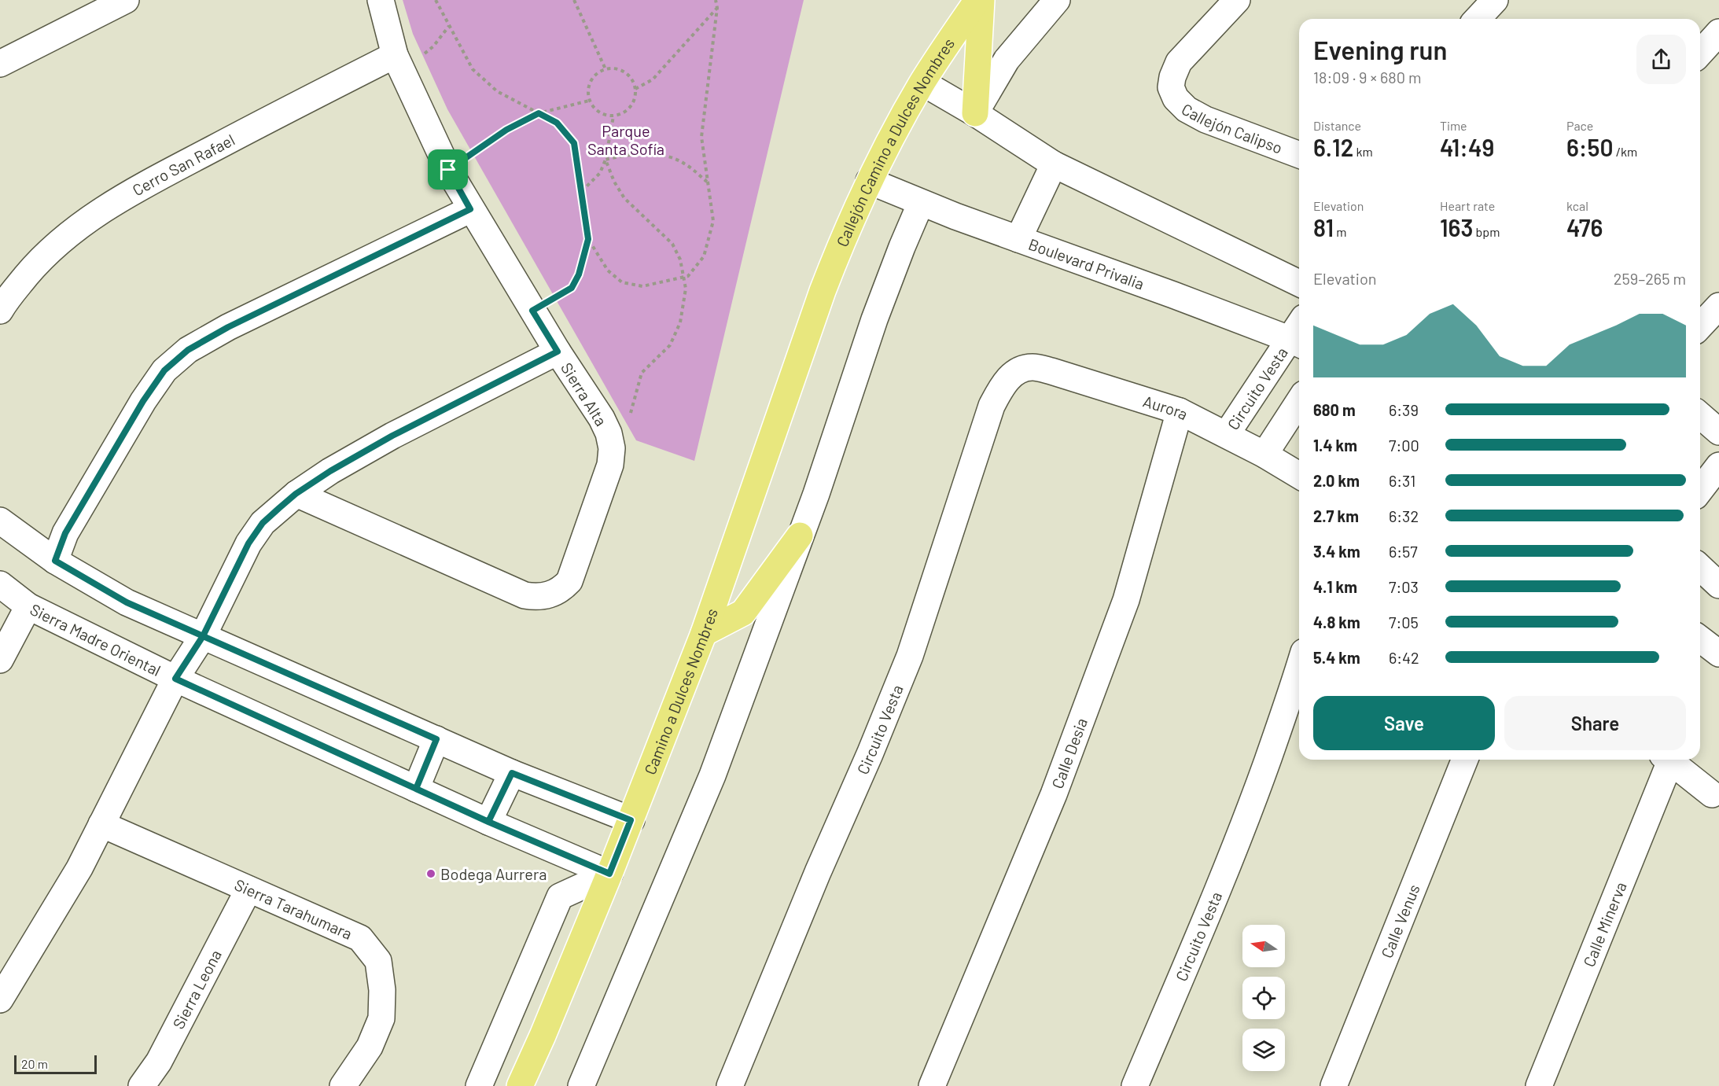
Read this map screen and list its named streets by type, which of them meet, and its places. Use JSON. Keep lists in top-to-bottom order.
{
  "streets": {
    "main road": ["Callejón Camino a Dulces Nombres", "Camino a Dulces Nombres"],
    "street": [
      "Callejón Calipso",
      "Cerro San Rafael",
      "Boulevard Privalia",
      "Circuito Vesta",
      "Sierra Alta",
      "Aurora",
      "Sierra Madre Oriental",
      "Calle Desia",
      "Sierra Tarahumara",
      "Calle Venus",
      "Calle Minerva",
      "Sierra Leona"
    ]
  },
  "crossings": [
    ["Callejón Camino a Dulces Nombres", "Boulevard Privalia"],
    ["Callejón Camino a Dulces Nombres", "Camino a Dulces Nombres"],
    ["Cerro San Rafael", "Sierra Alta"],
    ["Boulevard Privalia", "Circuito Vesta"],
    ["Circuito Vesta", "Aurora"],
    ["Aurora", "Calle Desia"],
    ["Sierra Madre Oriental", "Camino a Dulces Nombres"],
    ["Sierra Tarahumara", "Sierra Leona"]
  ],
  "parks": ["Parque Santa Sofía"],
  "places": ["Bodega Aurrera"],
  "scale_bar": "20 m",
  "north": "left",
  "page": {
    "heading": ["Evening run", "18:09 · 9 × 680 m"],
    "stats": [
      ["Distance", "6.12 km"],
      ["Time", "41:49"],
      ["Pace", "6:50 /km"],
      ["Elevation", "81 m"],
      ["Heart rate", "163 bpm"],
      ["kcal", "476"]
    ],
    "chart": ["Elevation", "259–265 m"],
    "list": [
      {
        "name": "680 m",
        "note": "6:39"
      },
      {
        "name": "1.4 km",
        "note": "7:00"
      },
      {
        "name": "2.0 km",
        "note": "6:31"
      },
      {
        "name": "2.7 km",
        "note": "6:32"
      },
      {
        "name": "3.4 km",
        "note": "6:57"
      },
      {
        "name": "4.1 km",
        "note": "7:03"
      },
      {
        "name": "4.8 km",
        "note": "7:05"
      },
      {
        "name": "5.4 km",
        "note": "6:42"
      }
    ],
    "buttons": ["Save", "Share"],
    "scale": "20 m"
  }
}
